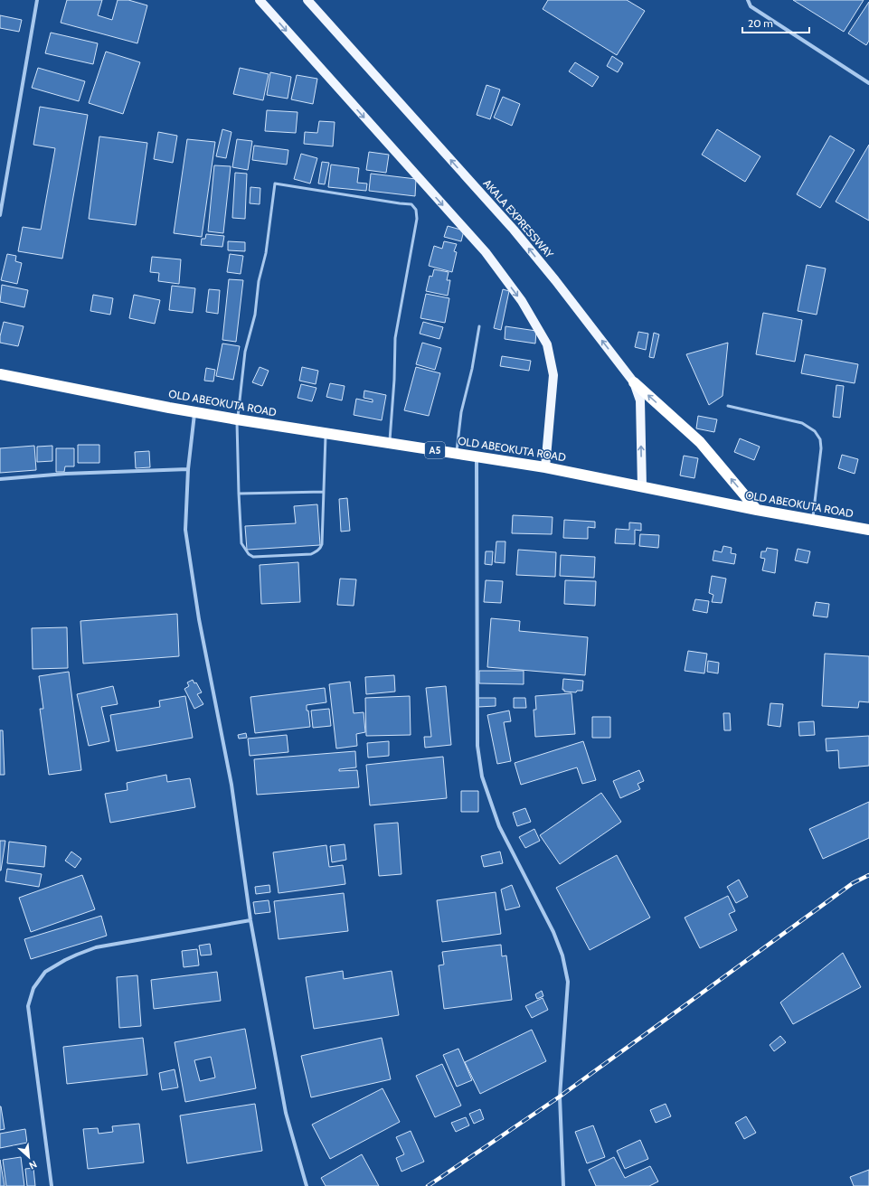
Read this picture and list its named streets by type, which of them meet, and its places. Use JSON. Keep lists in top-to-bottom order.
{
  "streets": {
    "highway": ["OLD ABEOKUTA ROAD", "A5"],
    "main road": ["AKALA EXPRESSWAY"]
  },
  "crossings": [
    ["AKALA EXPRESSWAY", "OLD ABEOKUTA ROAD"]
  ],
  "scale_bar": "20 m",
  "north": "bottom right"
}
